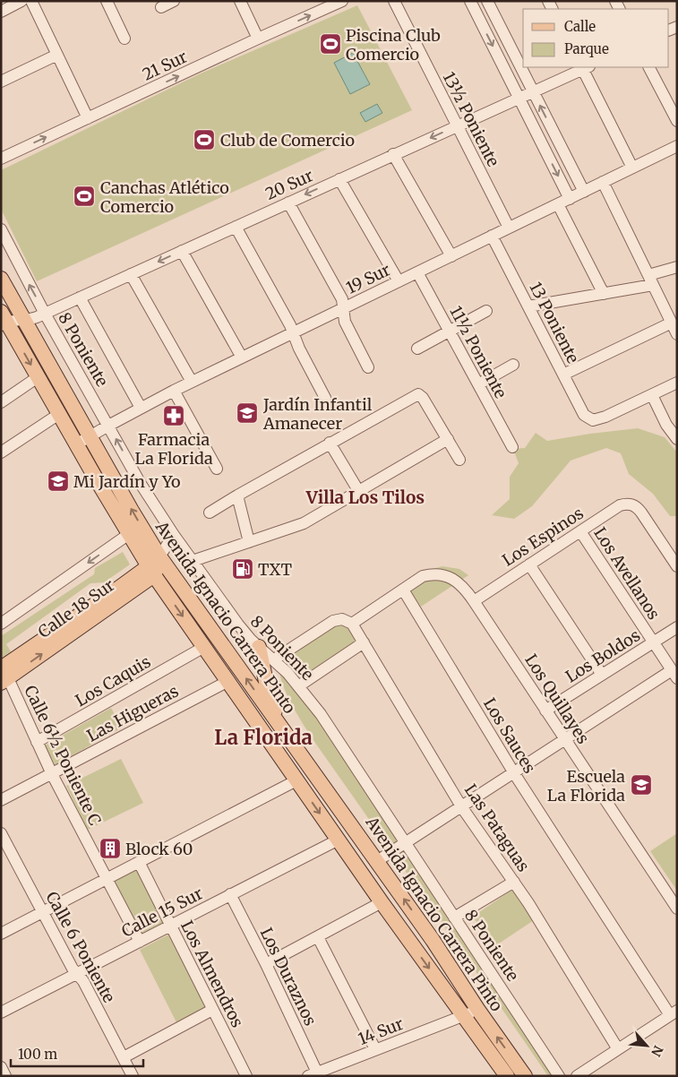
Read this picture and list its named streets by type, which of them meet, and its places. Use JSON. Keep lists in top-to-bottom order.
{
  "streets": {
    "main road": ["Calle 18 Sur", "Avenida Ignacio Carrera Pinto"],
    "street": [
      "21 Sur",
      "13½ Poniente",
      "20 Sur",
      "19 Sur",
      "13 Poniente",
      "8 Poniente",
      "11½ Poniente",
      "Los Espinos",
      "Los Avellanos",
      "Los Boldos",
      "Los Caquis",
      "Los Quillayes",
      "Las Higueras",
      "Los Sauces",
      "Calle 6½ Poniente C",
      "Las Pataguas",
      "Calle 15 Sur",
      "Calle 6 Poniente",
      "Los Almendros",
      "Los Duraznos",
      "14 Sur"
    ]
  },
  "crossings": [
    ["13½ Poniente", "20 Sur"],
    ["13½ Poniente", "19 Sur"],
    ["20 Sur", "8 Poniente"],
    ["20 Sur", "Avenida Ignacio Carrera Pinto"],
    ["19 Sur", "13 Poniente"],
    ["19 Sur", "8 Poniente"],
    ["19 Sur", "11½ Poniente"],
    ["19 Sur", "Avenida Ignacio Carrera Pinto"],
    ["Los Espinos", "Los Avellanos"],
    ["Los Espinos", "Los Quillayes"],
    ["Los Avellanos", "Los Boldos"],
    ["Calle 18 Sur", "Avenida Ignacio Carrera Pinto"],
    ["Calle 18 Sur", "Calle 6½ Poniente C"],
    ["Avenida Ignacio Carrera Pinto", "Los Caquis"],
    ["Avenida Ignacio Carrera Pinto", "Las Higueras"],
    ["Avenida Ignacio Carrera Pinto", "Calle 15 Sur"],
    ["Avenida Ignacio Carrera Pinto", "14 Sur"],
    ["Los Boldos", "Los Quillayes"],
    ["Los Caquis", "Calle 6½ Poniente C"],
    ["Los Quillayes", "Los Sauces"],
    ["Las Higueras", "Calle 6½ Poniente C"],
    ["Calle 6½ Poniente C", "Calle 15 Sur"],
    ["Calle 15 Sur", "Calle 6 Poniente"],
    ["Calle 15 Sur", "Los Almendros"],
    ["Calle 15 Sur", "Los Duraznos"],
    ["Los Duraznos", "14 Sur"]
  ],
  "one_way": ["21 Sur"],
  "districts": ["Villa Los Tilos", "La Florida"],
  "places": {
    "sports": ["Piscina Club Comercio", "Club de Comercio", "Canchas Atlético Comercio"],
    "school or university": ["Jardín Infantil Amanecer", "Mi Jardín y Yo", "Escuela La Florida"],
    "pharmacy": ["Farmacia La Florida"],
    "fuel station": ["TXT"],
    "building": ["Block 60"]
  },
  "legend": ["Calle", "Parque"],
  "scale_bar": "100 m",
  "north": "bottom right"
}
